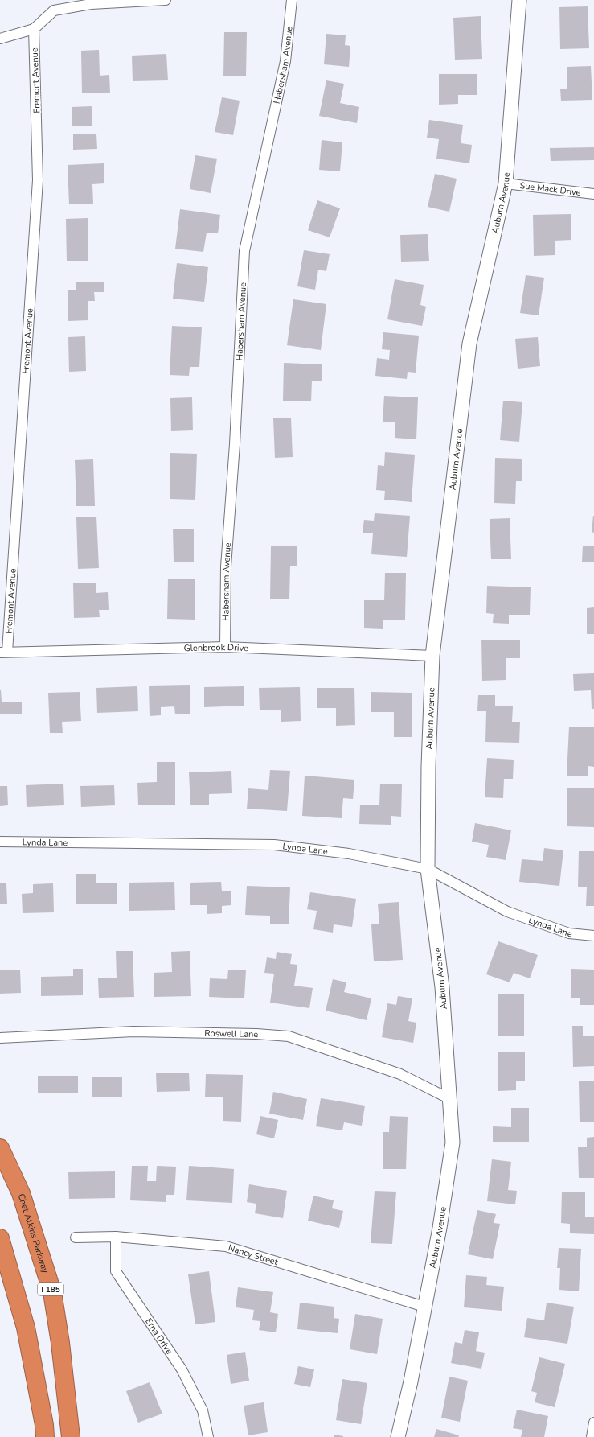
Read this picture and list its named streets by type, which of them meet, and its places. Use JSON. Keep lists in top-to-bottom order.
{
  "streets": {
    "highway": ["Chet Atkins Parkway", "I 185"],
    "street": [
      "Habersham Avenue",
      "Fremont Avenue",
      "Sue Mack Drive",
      "Auburn Avenue",
      "Glenbrook Drive",
      "Lynda Lane",
      "Roswell Lane",
      "Nancy Street",
      "Erna Drive"
    ]
  },
  "crossings": [
    ["Habersham Avenue", "Glenbrook Drive"],
    ["Fremont Avenue", "Glenbrook Drive"],
    ["Sue Mack Drive", "Auburn Avenue"],
    ["Auburn Avenue", "Glenbrook Drive"],
    ["Auburn Avenue", "Lynda Lane"],
    ["Auburn Avenue", "Roswell Lane"],
    ["Auburn Avenue", "Nancy Street"],
    ["Nancy Street", "Erna Drive"]
  ]
}
